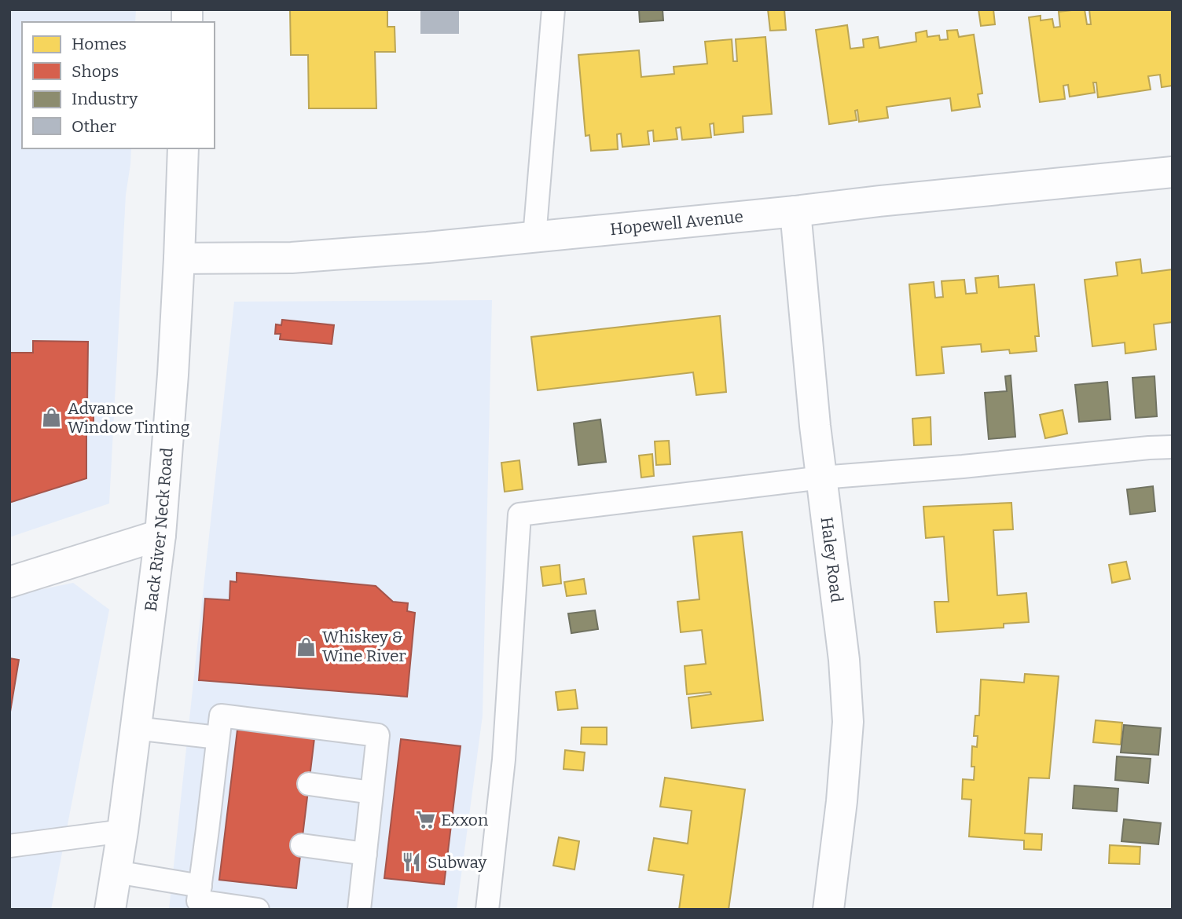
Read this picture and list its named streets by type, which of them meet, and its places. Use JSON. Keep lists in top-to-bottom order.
{
  "streets": {
    "street": ["Hopewell Avenue", "Back River Neck Road", "Haley Road"]
  },
  "crossings": [
    ["Hopewell Avenue", "Back River Neck Road"],
    ["Hopewell Avenue", "Haley Road"]
  ],
  "places": {
    "shop": ["Advance Window Tinting", "Whiskey & Wine River"],
    "supermarket": ["Exxon"],
    "restaurant": ["Subway"]
  },
  "legend": [
    "Homes",
    "Shops",
    "Industry",
    "Other"
  ]
}
